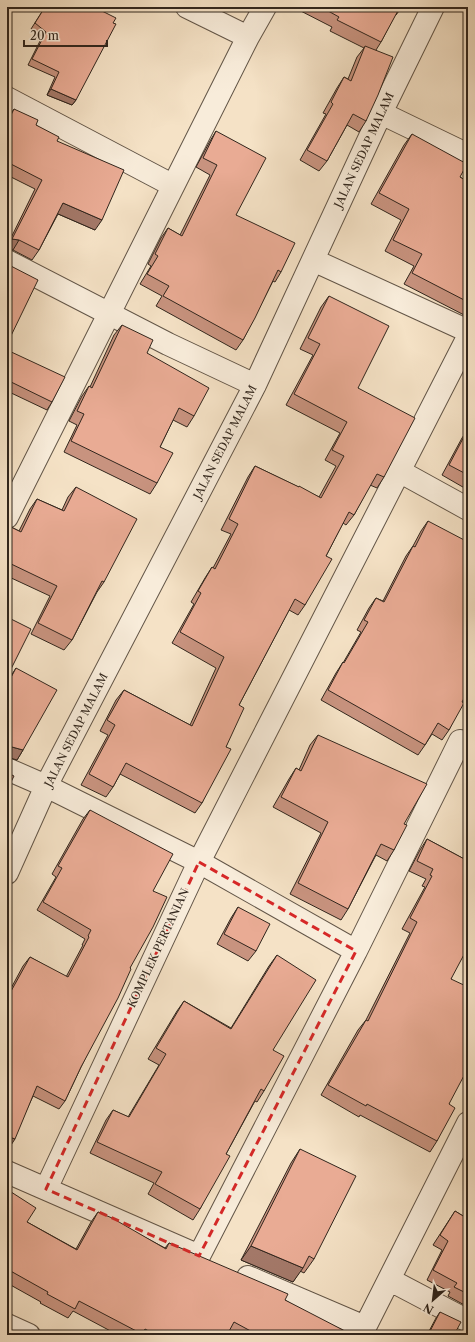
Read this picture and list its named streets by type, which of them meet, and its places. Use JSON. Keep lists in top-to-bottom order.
{
  "streets": {
    "street": ["JALAN SEDAP MALAM", "KOMPLEK PERTANIAN"]
  },
  "scale_bar": "20 m",
  "north": "bottom left"
}
